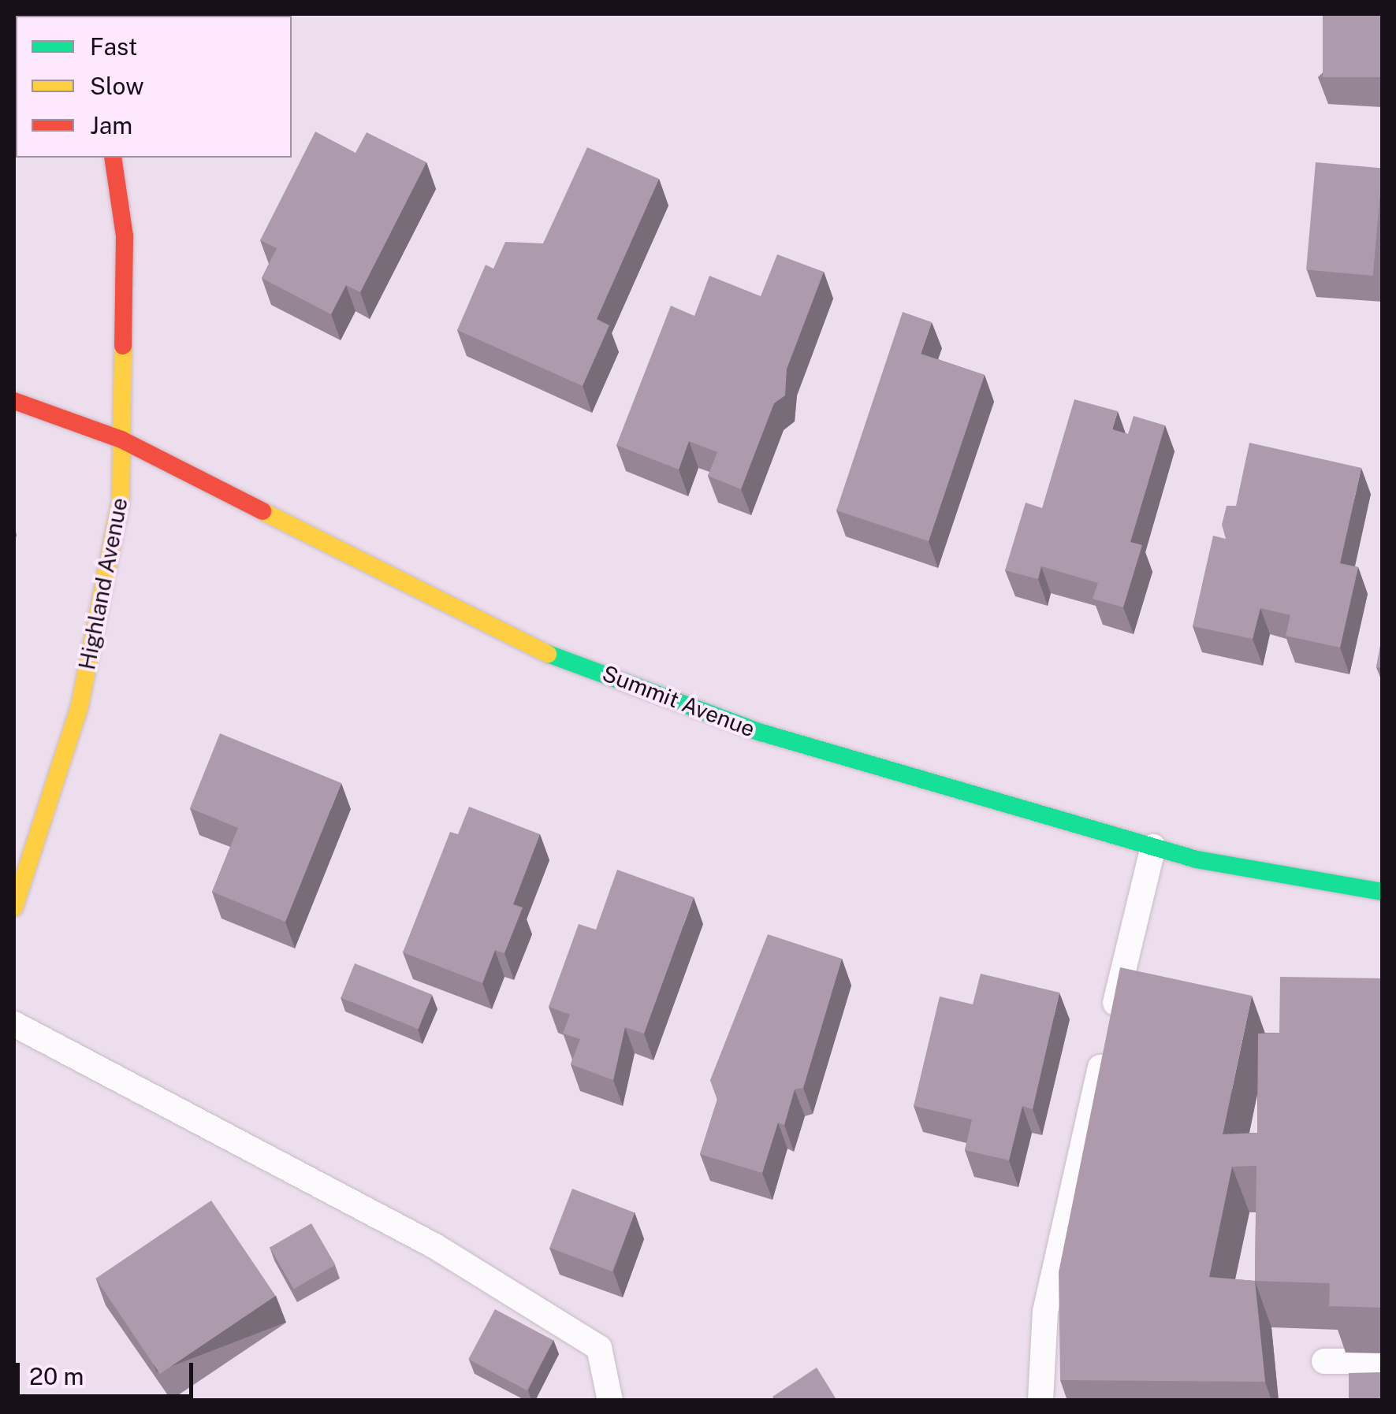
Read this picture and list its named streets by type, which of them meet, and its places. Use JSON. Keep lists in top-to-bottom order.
{
  "streets": {
    "street": ["Highland Avenue", "Summit Avenue"]
  },
  "crossings": [
    ["Highland Avenue", "Summit Avenue"]
  ],
  "legend": ["Fast", "Slow", "Jam"],
  "scale_bar": "20 m"
}
